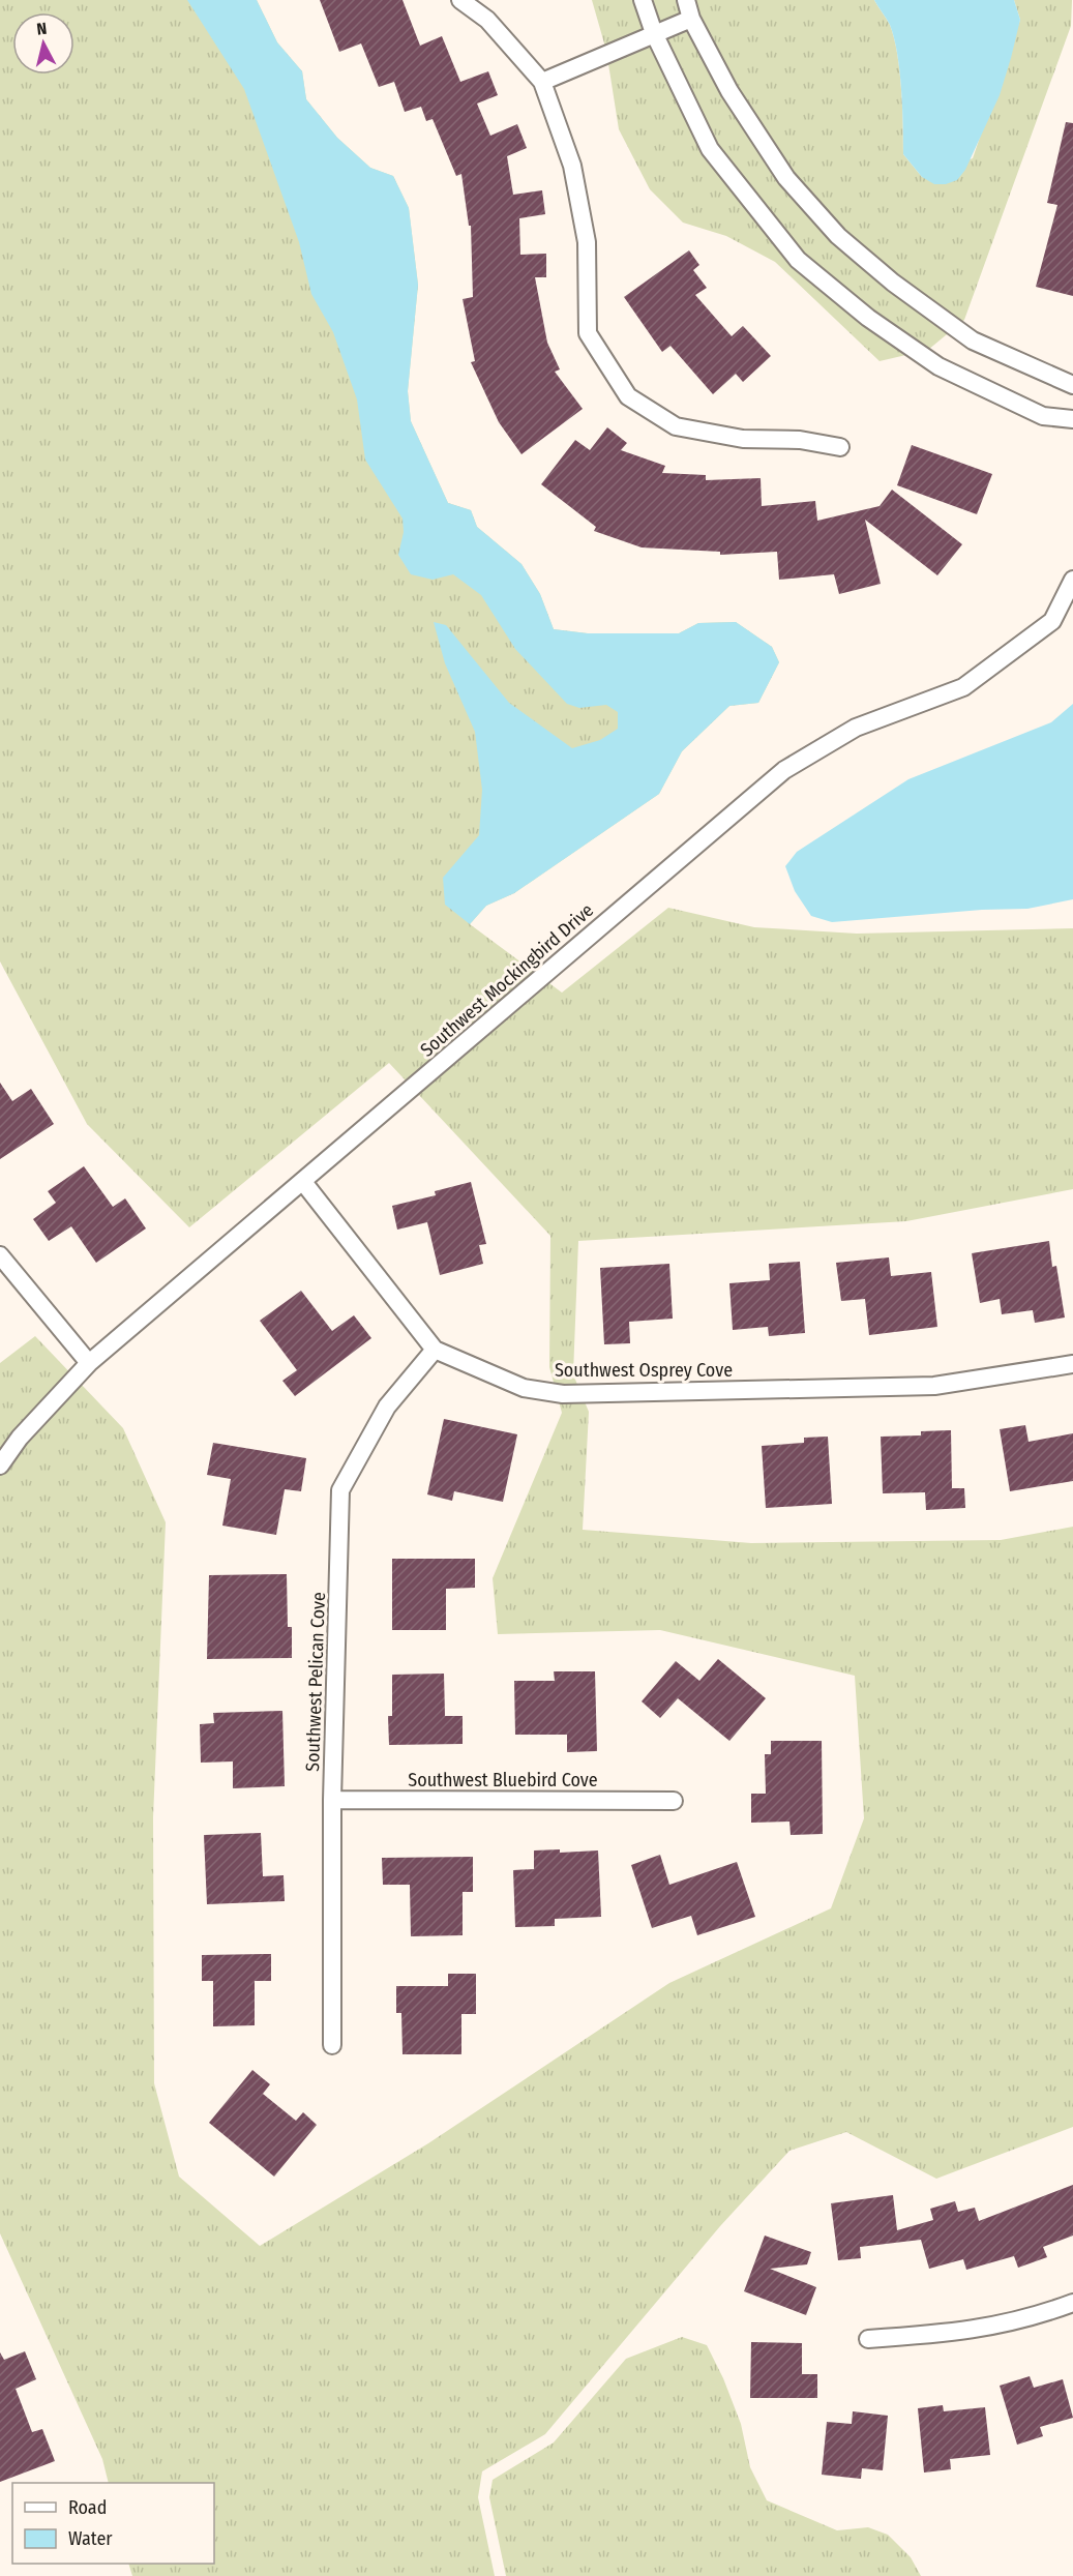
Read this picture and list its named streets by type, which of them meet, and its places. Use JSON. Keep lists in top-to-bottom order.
{
  "streets": {
    "street": [
      "Southwest Mockingbird Drive",
      "Southwest Osprey Cove",
      "Southwest Pelican Cove",
      "Southwest Bluebird Cove"
    ]
  },
  "crossings": [
    ["Southwest Mockingbird Drive", "Southwest Osprey Cove"],
    ["Southwest Osprey Cove", "Southwest Pelican Cove"],
    ["Southwest Pelican Cove", "Southwest Bluebird Cove"]
  ],
  "legend": ["Road", "Water"],
  "north": "top"
}
